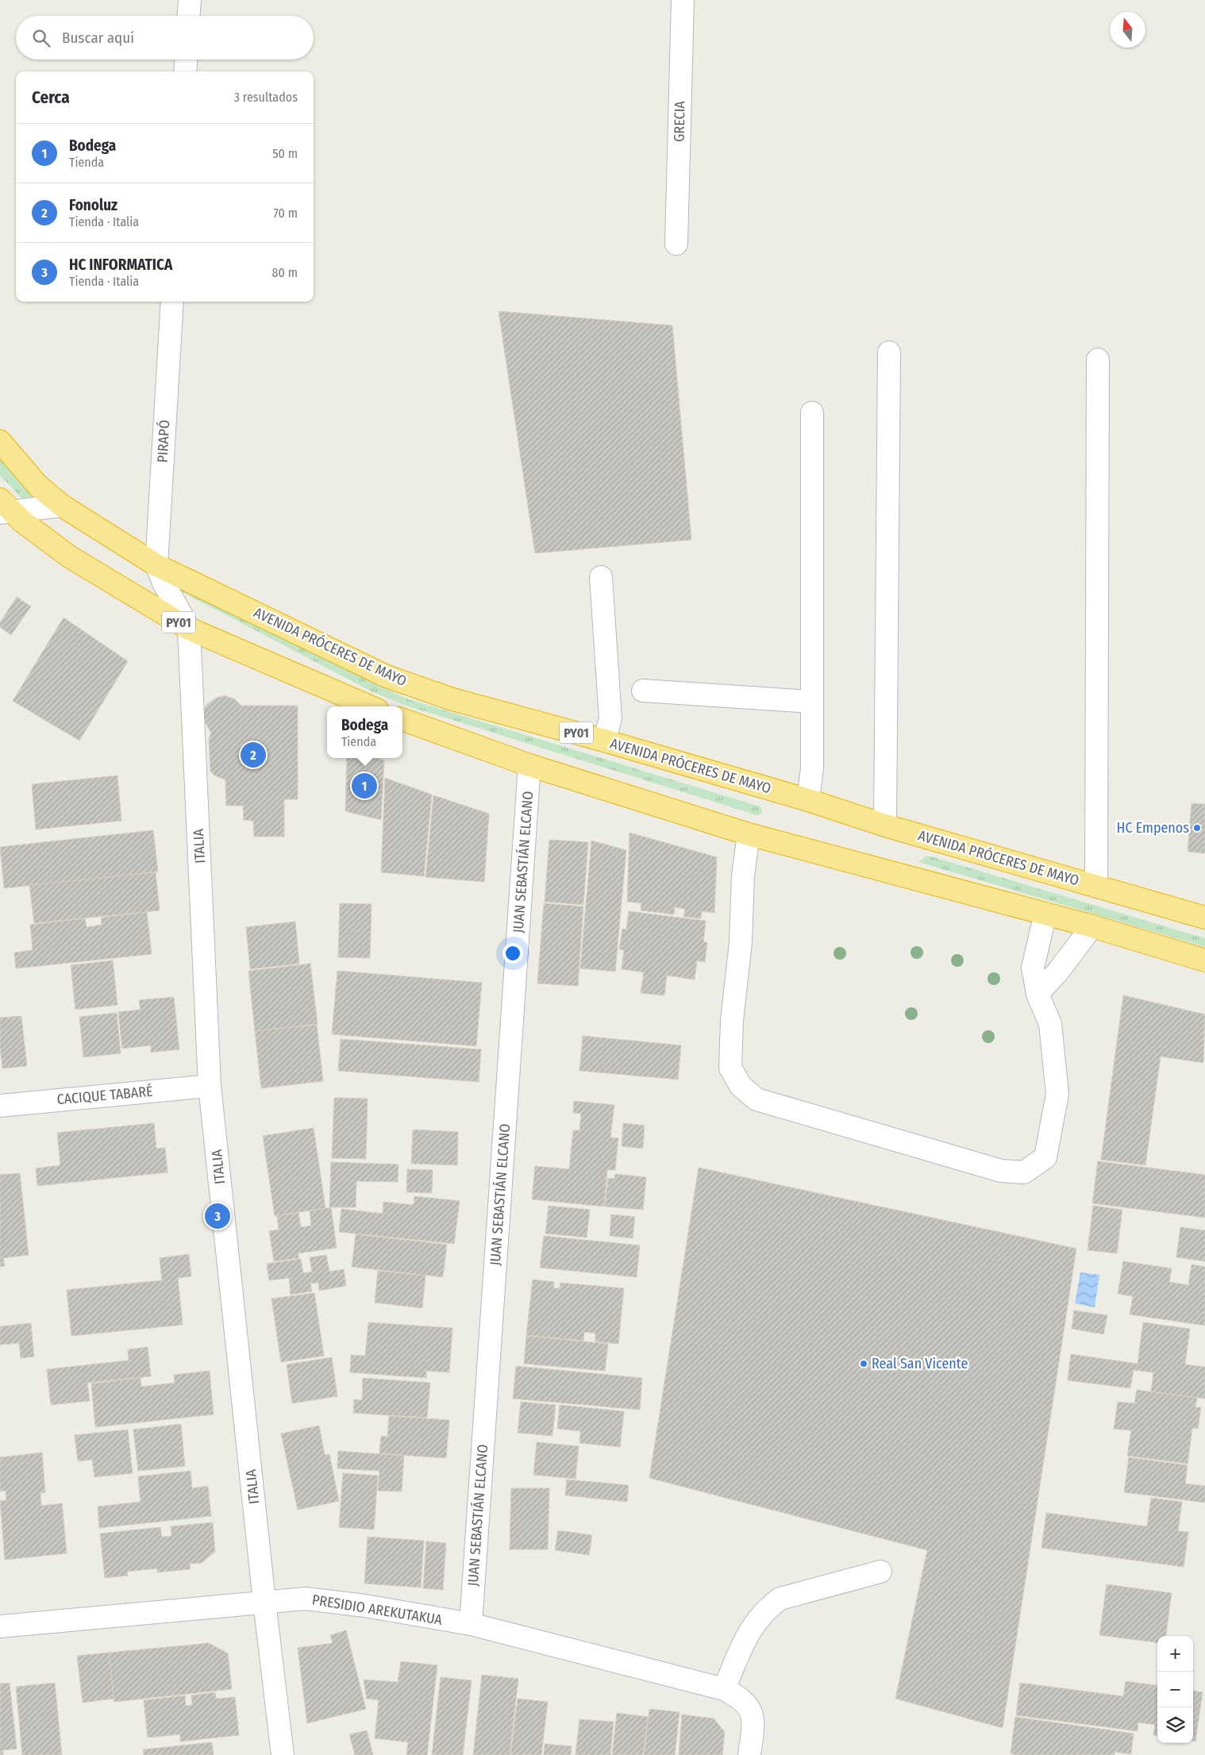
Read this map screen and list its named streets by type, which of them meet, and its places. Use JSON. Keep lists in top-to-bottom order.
{
  "streets": {
    "highway": ["PY01", "AVENIDA PRÓCERES DE MAYO"],
    "street": [
      "GRECIA",
      "PIRAPÓ",
      "ITALIA",
      "JUAN SEBASTIÁN ELCANO",
      "CACIQUE TABARÉ",
      "PRESIDIO AREKUTAKUA"
    ]
  },
  "crossings": [
    ["PIRAPÓ", "AVENIDA PRÓCERES DE MAYO"],
    ["PIRAPÓ", "ITALIA"],
    ["PY01", "ITALIA"],
    ["AVENIDA PRÓCERES DE MAYO", "ITALIA"],
    ["ITALIA", "CACIQUE TABARÉ"],
    ["ITALIA", "PRESIDIO AREKUTAKUA"],
    ["JUAN SEBASTIÁN ELCANO", "PRESIDIO AREKUTAKUA"]
  ],
  "places": ["HC Empenos", "Real San Vicente"],
  "north": "top",
  "page": {
    "search": "Buscar aquí",
    "heading": ["Cerca", "3 resultados"],
    "list": [
      {
        "mark": "1",
        "name": "Bodega",
        "note": "Tienda",
        "value": "50 m"
      },
      {
        "mark": "2",
        "name": "Fonoluz",
        "note": "Tienda · Italia",
        "value": "70 m"
      },
      {
        "mark": "3",
        "name": "HC INFORMATICA",
        "note": "Tienda · Italia",
        "value": "80 m"
      }
    ],
    "popup": ["Bodega", "Tienda"],
    "pins": ["2", "1", "3"],
    "map_buttons": ["+", "−"]
  }
}
